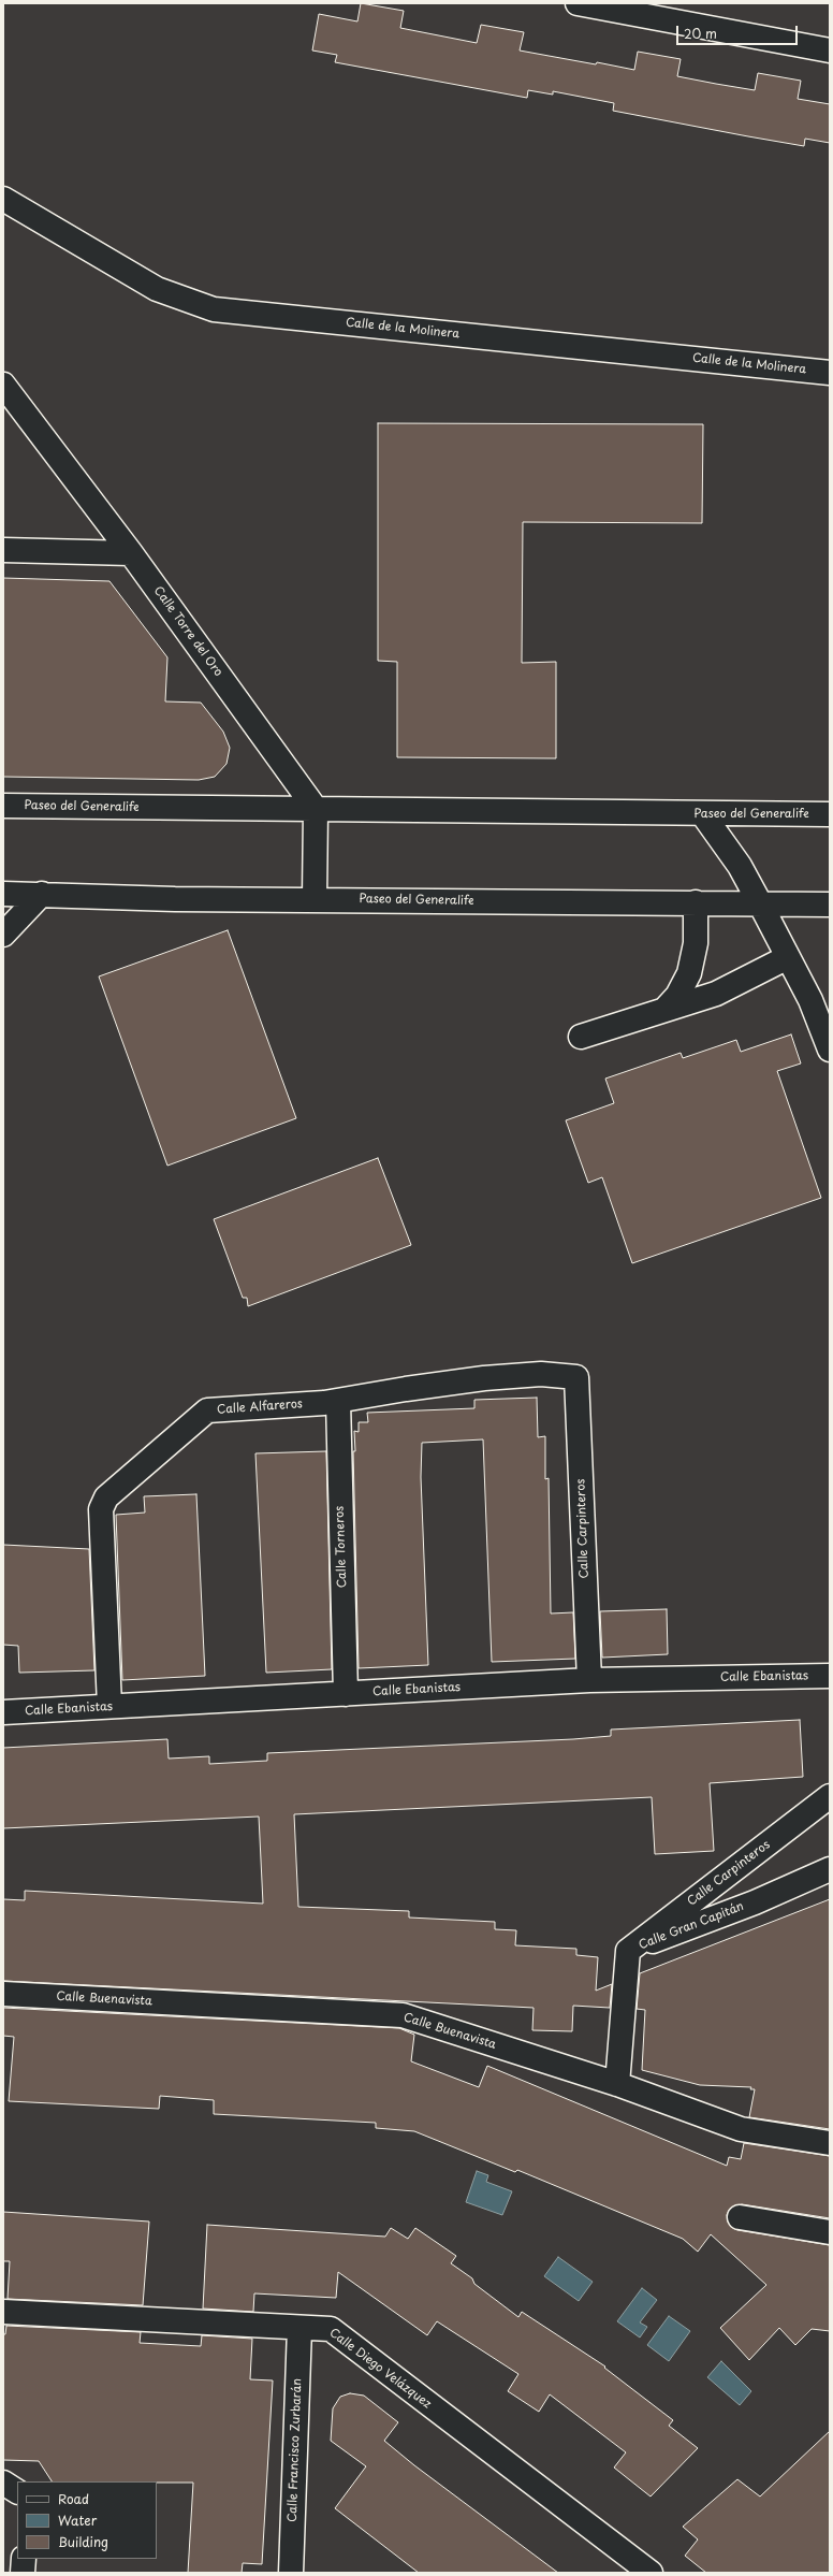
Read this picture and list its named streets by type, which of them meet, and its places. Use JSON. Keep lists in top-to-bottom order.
{
  "streets": {
    "street": [
      "Calle de la Molinera",
      "Calle Torre del Oro",
      "Paseo del Generalife",
      "Calle Alfareros",
      "Calle Carpinteros",
      "Calle Torneros",
      "Calle Ebanistas",
      "Calle Gran Capitán",
      "Calle Buenavista",
      "Calle Diego Velázquez",
      "Calle Francisco Zurbarán"
    ]
  },
  "crossings": [
    ["Calle Torre del Oro", "Paseo del Generalife"],
    ["Calle Alfareros", "Calle Carpinteros"],
    ["Calle Alfareros", "Calle Torneros"],
    ["Calle Alfareros", "Calle Ebanistas"],
    ["Calle Carpinteros", "Calle Ebanistas"],
    ["Calle Carpinteros", "Calle Gran Capitán"],
    ["Calle Torneros", "Calle Ebanistas"],
    ["Calle Gran Capitán", "Calle Buenavista"],
    ["Calle Diego Velázquez", "Calle Francisco Zurbarán"]
  ],
  "legend": ["Road", "Water", "Building"],
  "scale_bar": "20 m"
}
